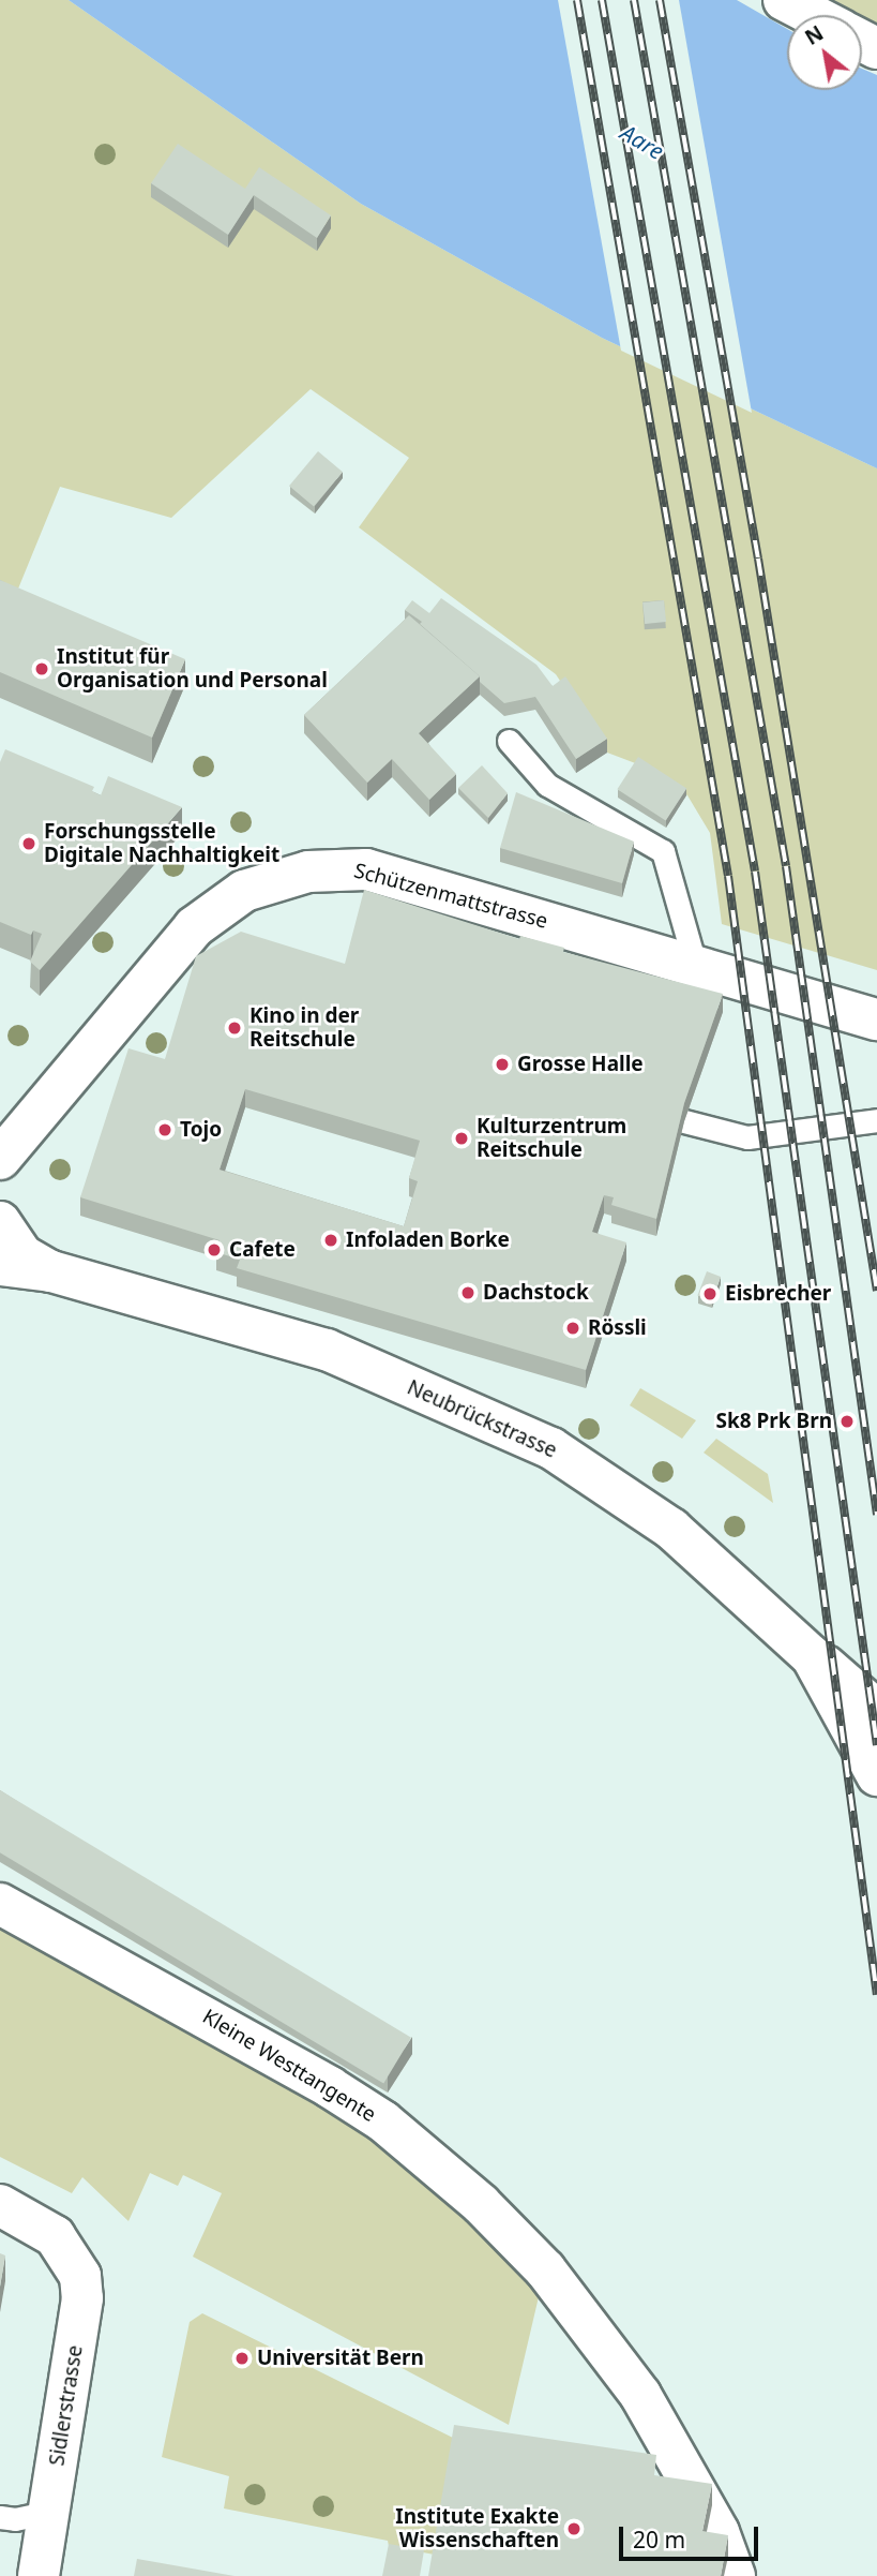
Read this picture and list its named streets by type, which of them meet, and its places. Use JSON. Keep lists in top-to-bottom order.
{
  "streets": {
    "main road": [
      "Schützenmattstrasse",
      "Neubrückstrasse",
      "Kleine Westtangente",
      "Sidlerstrasse"
    ]
  },
  "water": ["Aare"],
  "places": [
    "Institut für Organisation und Personal",
    "Forschungsstelle Digitale Nachhaltigkeit",
    "Kino in der Reitschule",
    "Grosse Halle",
    "Tojo",
    "Kulturzentrum Reitschule",
    "Infoladen Borke",
    "Cafete",
    "Dachstock",
    "Eisbrecher",
    "Rössli",
    "Sk8 Prk Brn",
    "Universität Bern",
    "Institute Exakte Wissenschaften"
  ],
  "scale_bar": "20 m",
  "north": "top left"
}
